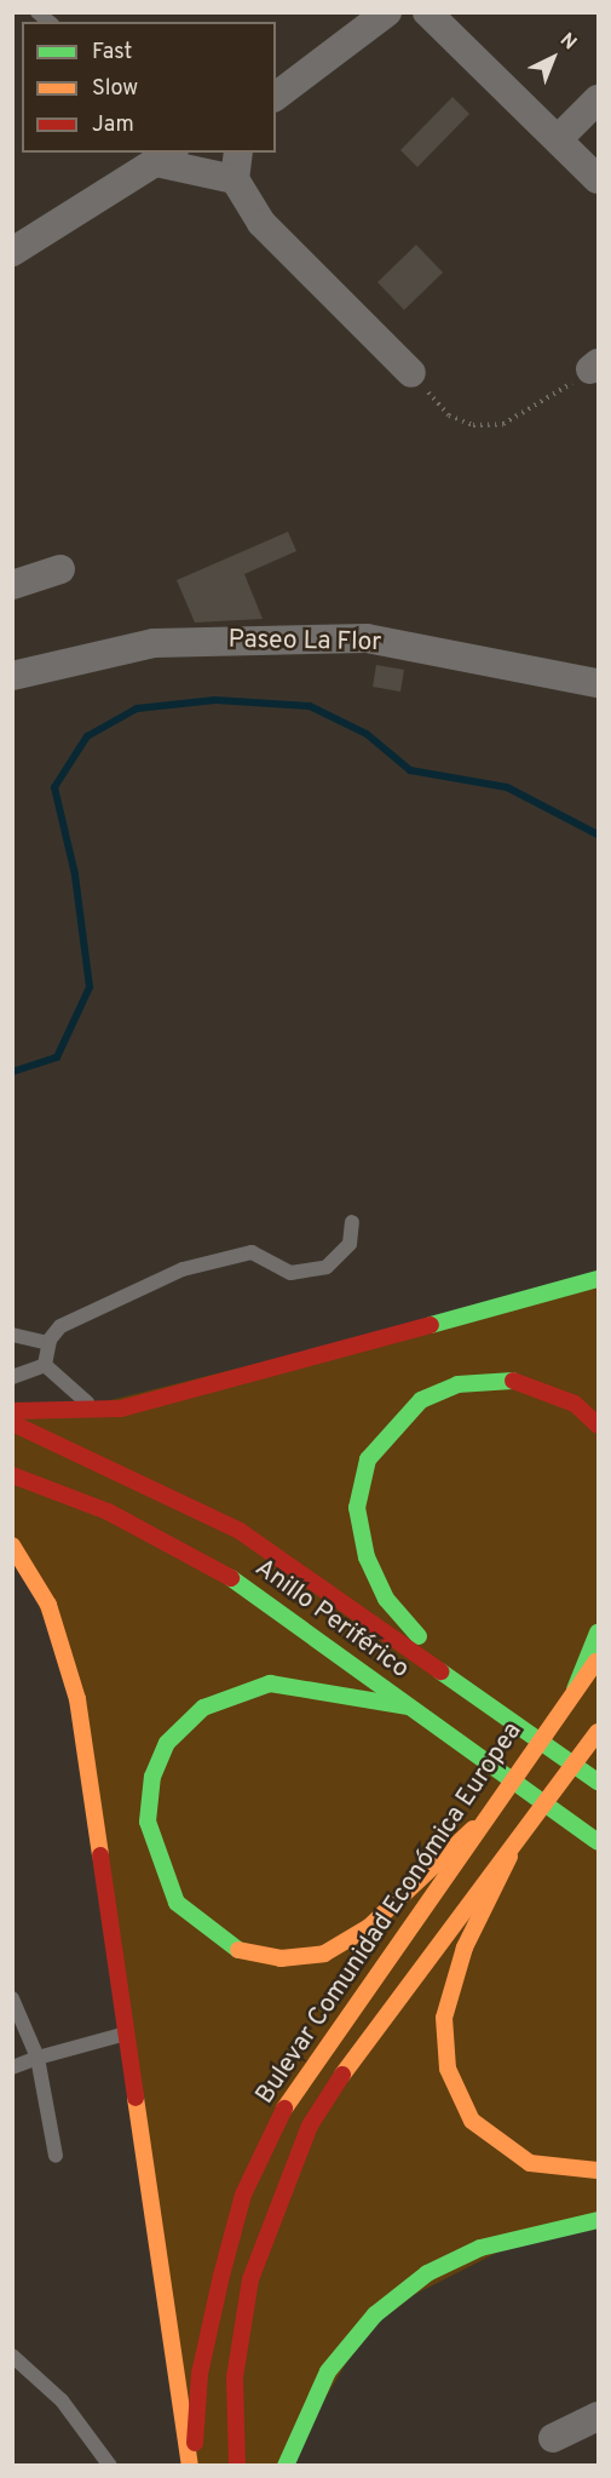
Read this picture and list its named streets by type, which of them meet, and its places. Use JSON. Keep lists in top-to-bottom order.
{
  "streets": {
    "main road": ["Anillo Periférico", "Bulevar Comunidad Económica Europea"],
    "street": ["Paseo La Flor"]
  },
  "legend": ["Fast", "Slow", "Jam"],
  "north": "top right"
}
